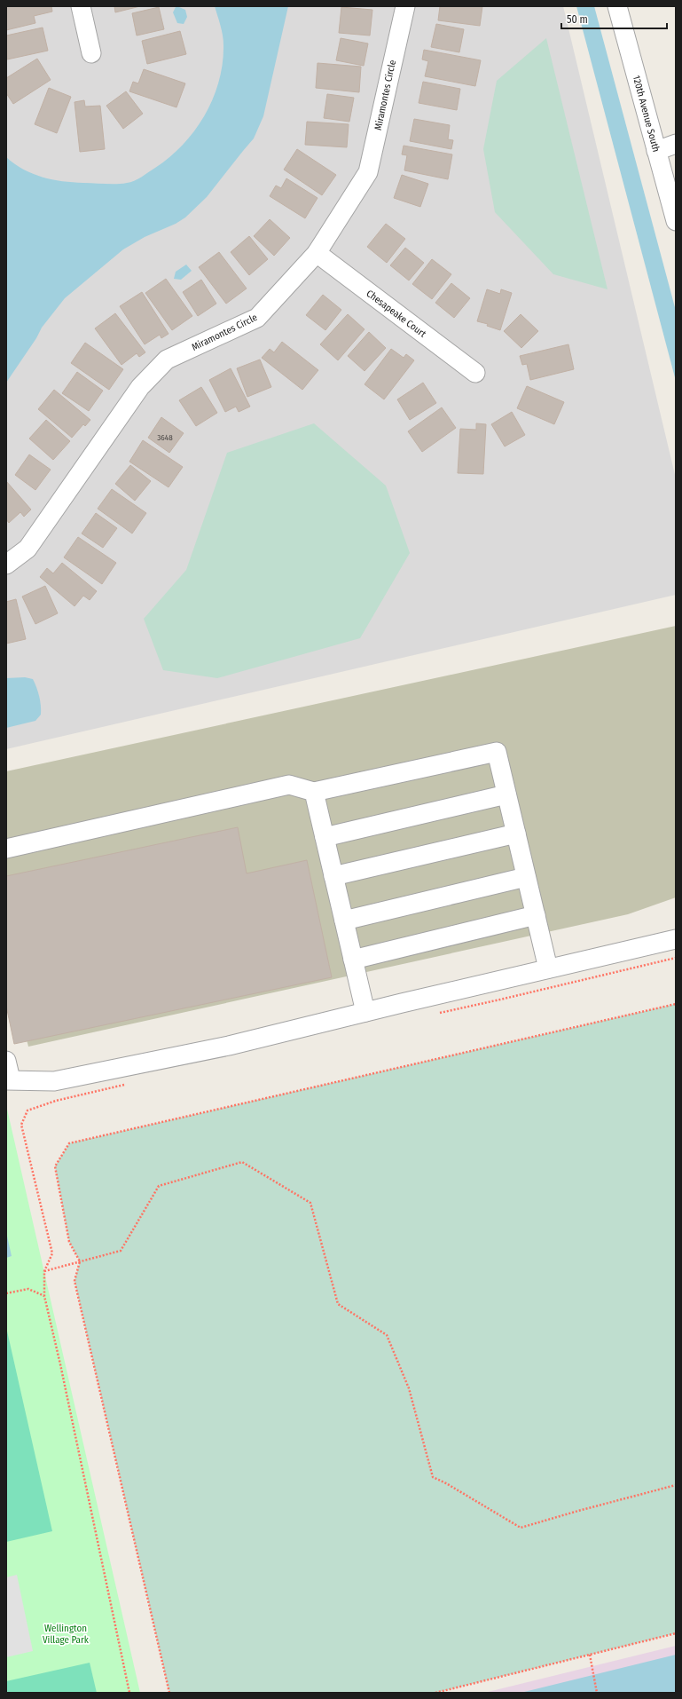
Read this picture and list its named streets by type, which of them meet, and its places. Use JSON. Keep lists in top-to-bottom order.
{
  "streets": {
    "street": ["Miramontes Circle", "120th Avenue South", "Chesapeake Court"]
  },
  "crossings": [
    ["Miramontes Circle", "Chesapeake Court"]
  ],
  "parks": ["Wellington Village Park"],
  "house_numbers": ["3648"],
  "scale_bar": "50 m"
}
